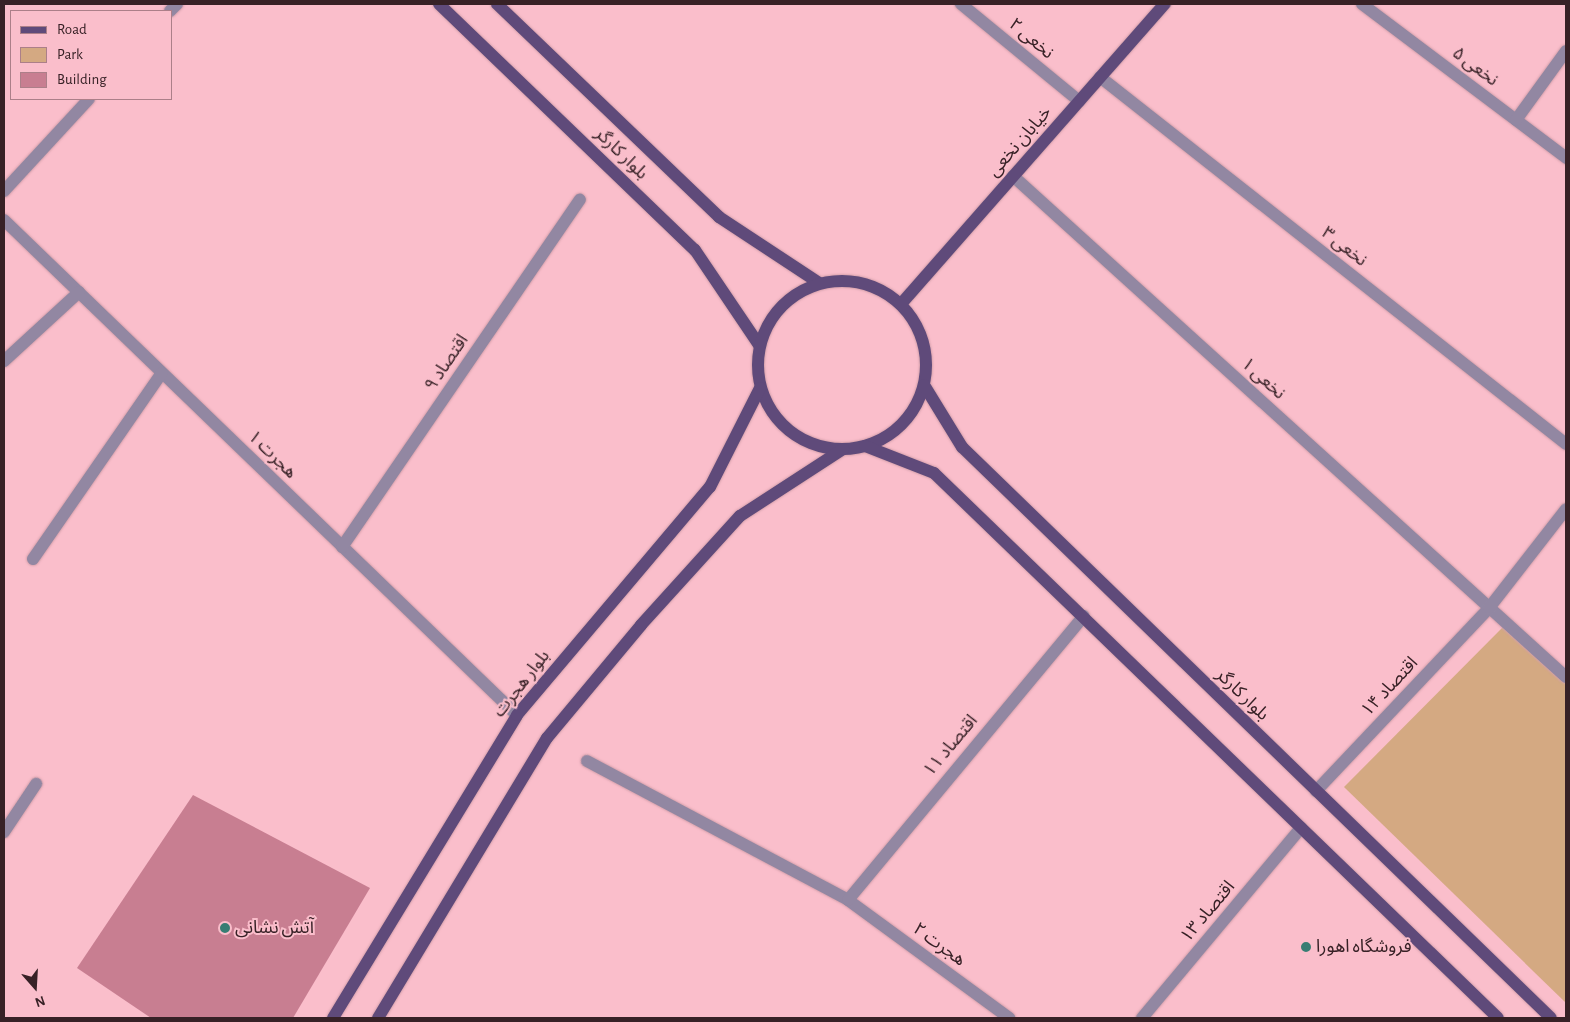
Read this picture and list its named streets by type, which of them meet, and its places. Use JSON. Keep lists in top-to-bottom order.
{
  "streets": {
    "main road": ["خیابان نخعی", "بلوار کارگر", "بلوار هجرت"],
    "street": [
      "۲ نخعی",
      "نخعی ۵",
      "نخعی ۳",
      "اقتصاد ۹",
      "نخعی ۱",
      "هجرت ۱",
      "اقتصاد ۱۴",
      "اقتصاد ۱۱",
      "اقتصاد ۱۳",
      "هجرت ۲"
    ]
  },
  "crossings": [
    ["۲ نخعی", "خیابان نخعی"],
    ["خیابان نخعی", "بلوار کارگر"],
    ["خیابان نخعی", "نخعی ۳"],
    ["خیابان نخعی", "نخعی ۱"],
    ["خیابان نخعی", "بلوار هجرت"],
    ["بلوار کارگر", "بلوار هجرت"],
    ["بلوار کارگر", "اقتصاد ۱۴"],
    ["اقتصاد ۹", "هجرت ۱"],
    ["نخعی ۱", "اقتصاد ۱۴"],
    ["هجرت ۱", "بلوار هجرت"],
    ["اقتصاد ۱۱", "هجرت ۲"]
  ],
  "places": ["آتش نشانی", "فروشگاه اهورا"],
  "legend": ["Road", "Park", "Building"],
  "north": "bottom"
}
